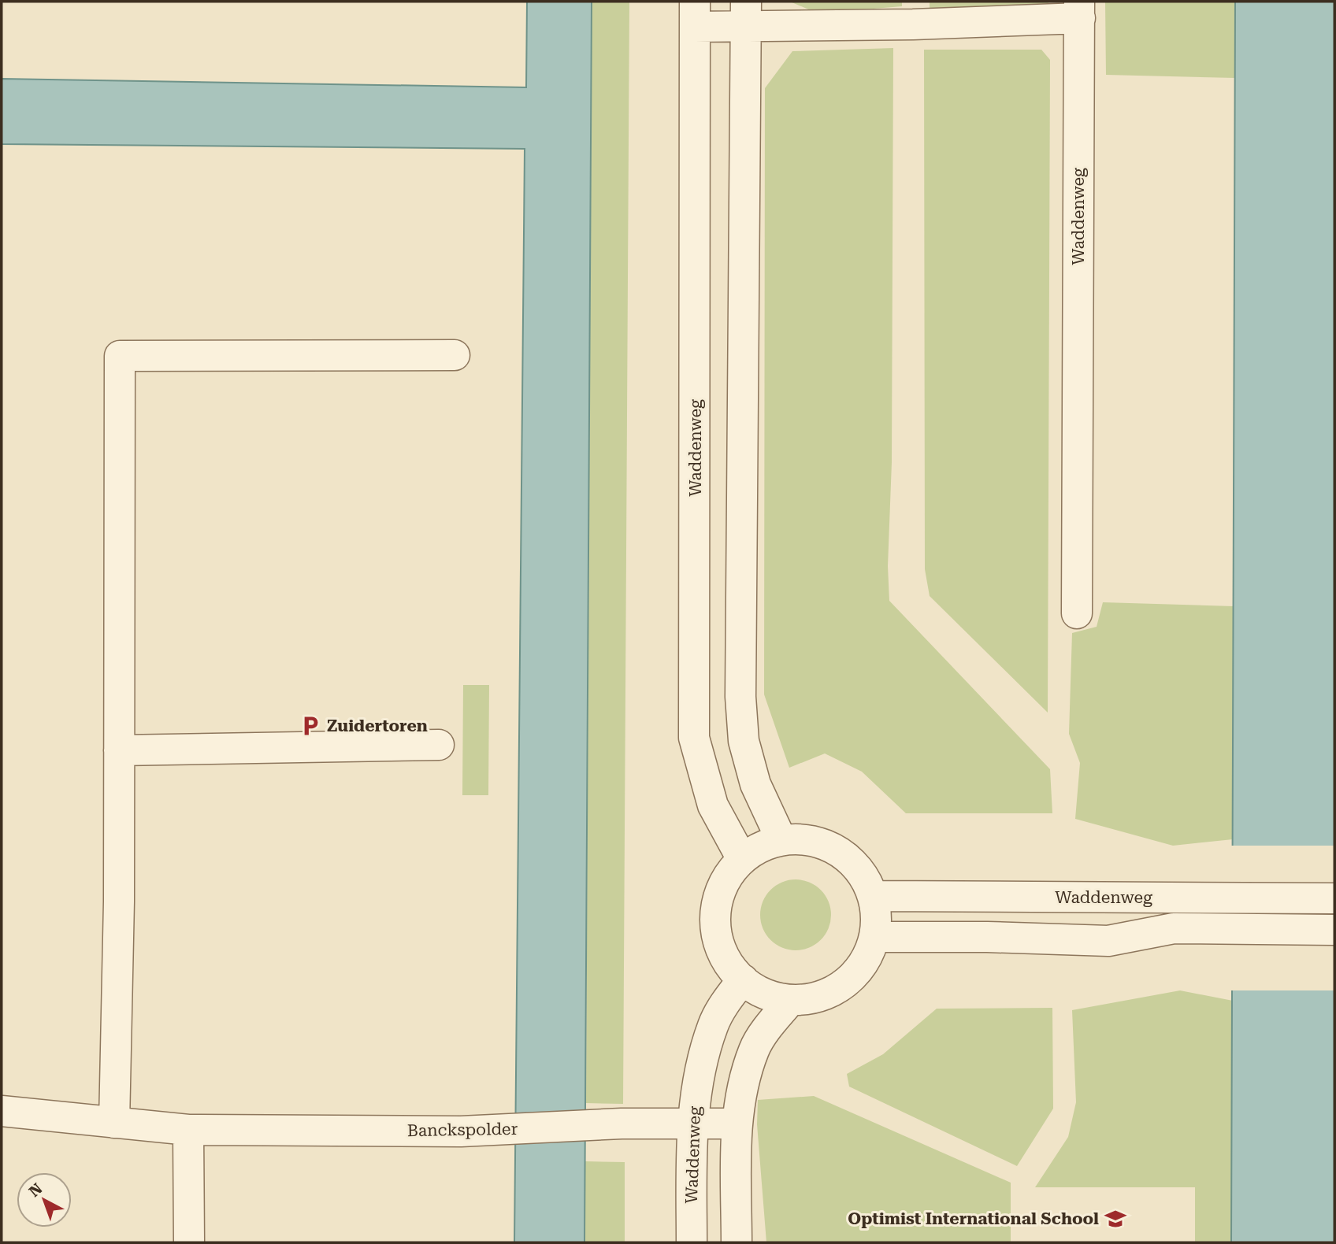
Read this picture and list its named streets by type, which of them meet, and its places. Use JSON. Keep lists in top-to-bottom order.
{
  "streets": {
    "street": ["Waddenweg", "Banckspolder"]
  },
  "crossings": [
    ["Waddenweg", "Banckspolder"]
  ],
  "places": {
    "parking": ["Zuidertoren"],
    "school or university": ["Optimist International School"]
  },
  "north": "top left"
}
